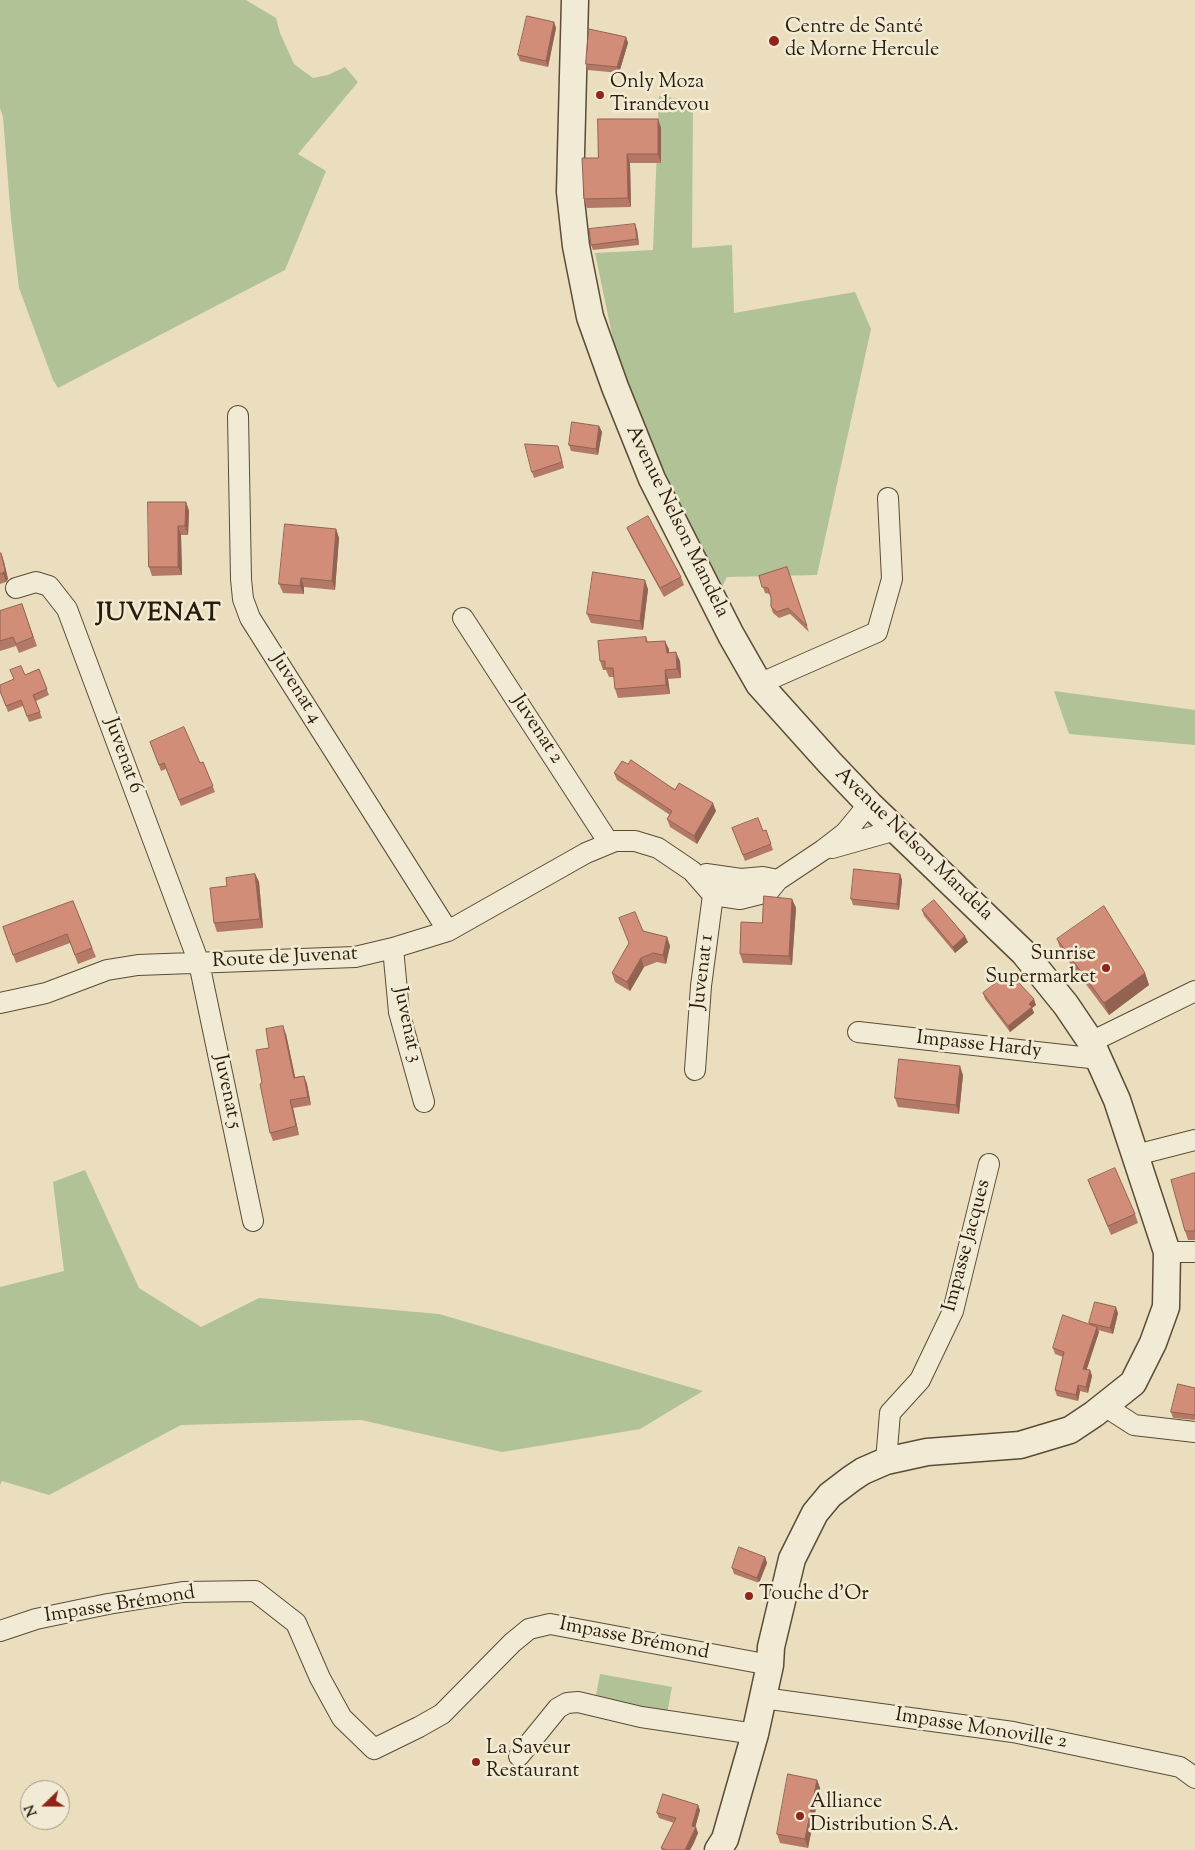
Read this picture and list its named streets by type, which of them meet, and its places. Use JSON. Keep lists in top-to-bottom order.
{
  "streets": {
    "street": [
      "Avenue Nelson Mandela",
      "Juvenat 4",
      "Juvenat 2",
      "Juvenat 6",
      "Route de Juvenat",
      "Juvenat 1",
      "Juvenat 3",
      "Impasse Hardy",
      "Juvenat 5",
      "Impasse Jacques",
      "Impasse Brémond",
      "Impasse Monoville 2"
    ]
  },
  "crossings": [
    ["Avenue Nelson Mandela", "Route de Juvenat"],
    ["Avenue Nelson Mandela", "Impasse Hardy"],
    ["Avenue Nelson Mandela", "Impasse Jacques"],
    ["Avenue Nelson Mandela", "Impasse Brémond"],
    ["Avenue Nelson Mandela", "Impasse Monoville 2"],
    ["Juvenat 4", "Route de Juvenat"],
    ["Juvenat 2", "Route de Juvenat"],
    ["Juvenat 6", "Route de Juvenat"],
    ["Juvenat 6", "Juvenat 5"],
    ["Route de Juvenat", "Juvenat 1"],
    ["Route de Juvenat", "Juvenat 3"],
    ["Route de Juvenat", "Juvenat 5"]
  ],
  "districts": ["JUVENAT"],
  "places": [
    "Centre de Santé de Morne Hercule",
    "Only Moza Tirandevou",
    "Sunrise Supermarket",
    "Touche d’Or",
    "La Saveur Restaurant",
    "Alliance Distribution S.A."
  ],
  "north": "left"
}
